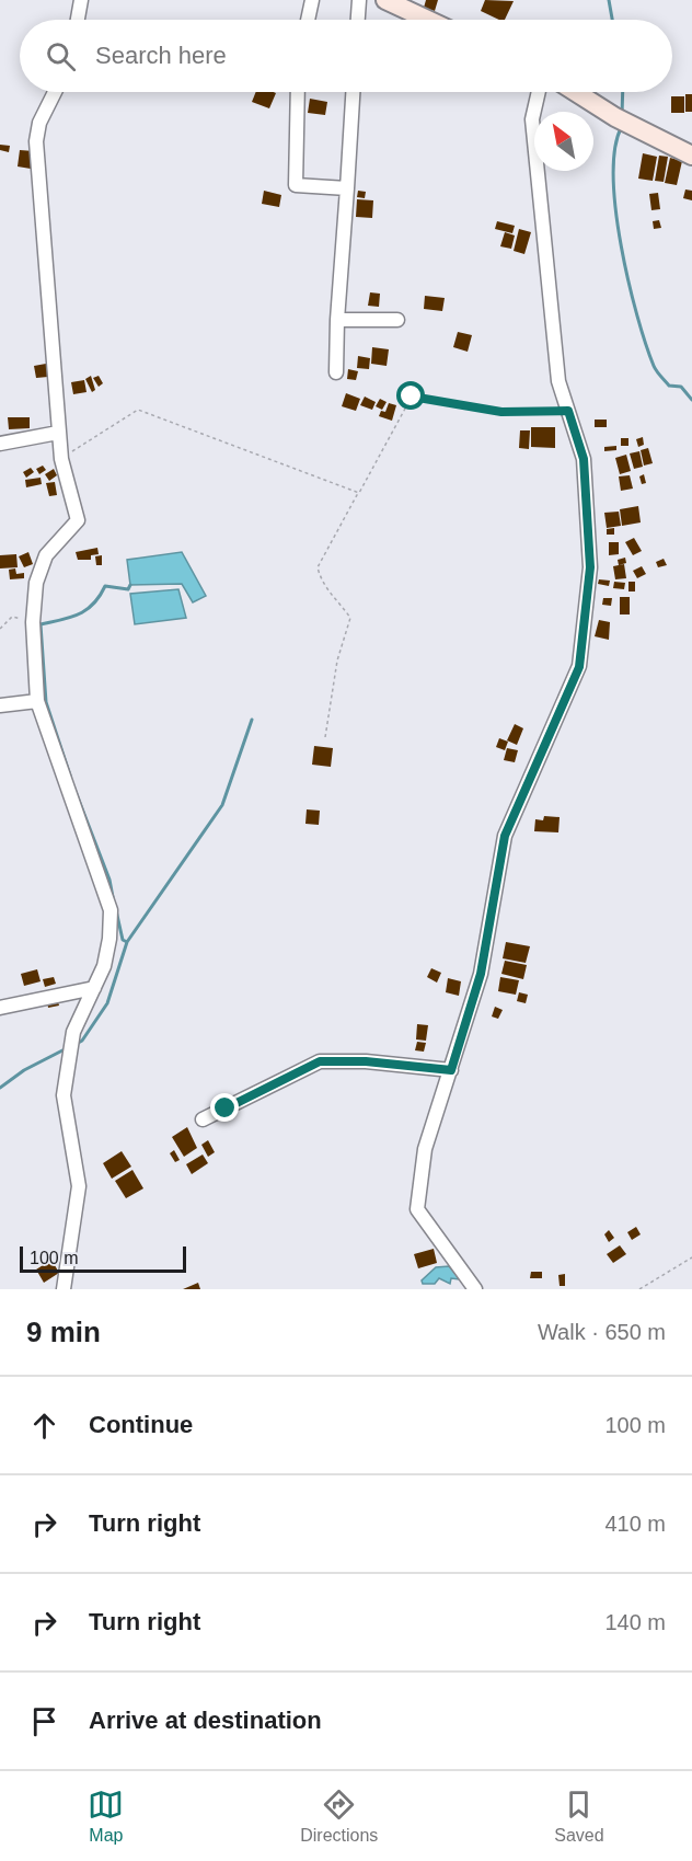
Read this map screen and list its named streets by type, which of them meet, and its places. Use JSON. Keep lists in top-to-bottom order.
{
  "scale_bar": "100 m",
  "north": "top left",
  "page": {
    "search": "Search here",
    "scale": "100 m",
    "heading": ["9 min", "Walk · 650 m"],
    "list": [
      ["Continue", "100 m"],
      ["Turn right", "410 m"],
      ["Turn right", "140 m"],
      "Arrive at destination"
    ],
    "nav": ["Map", "Directions", "Saved"]
  }
}
